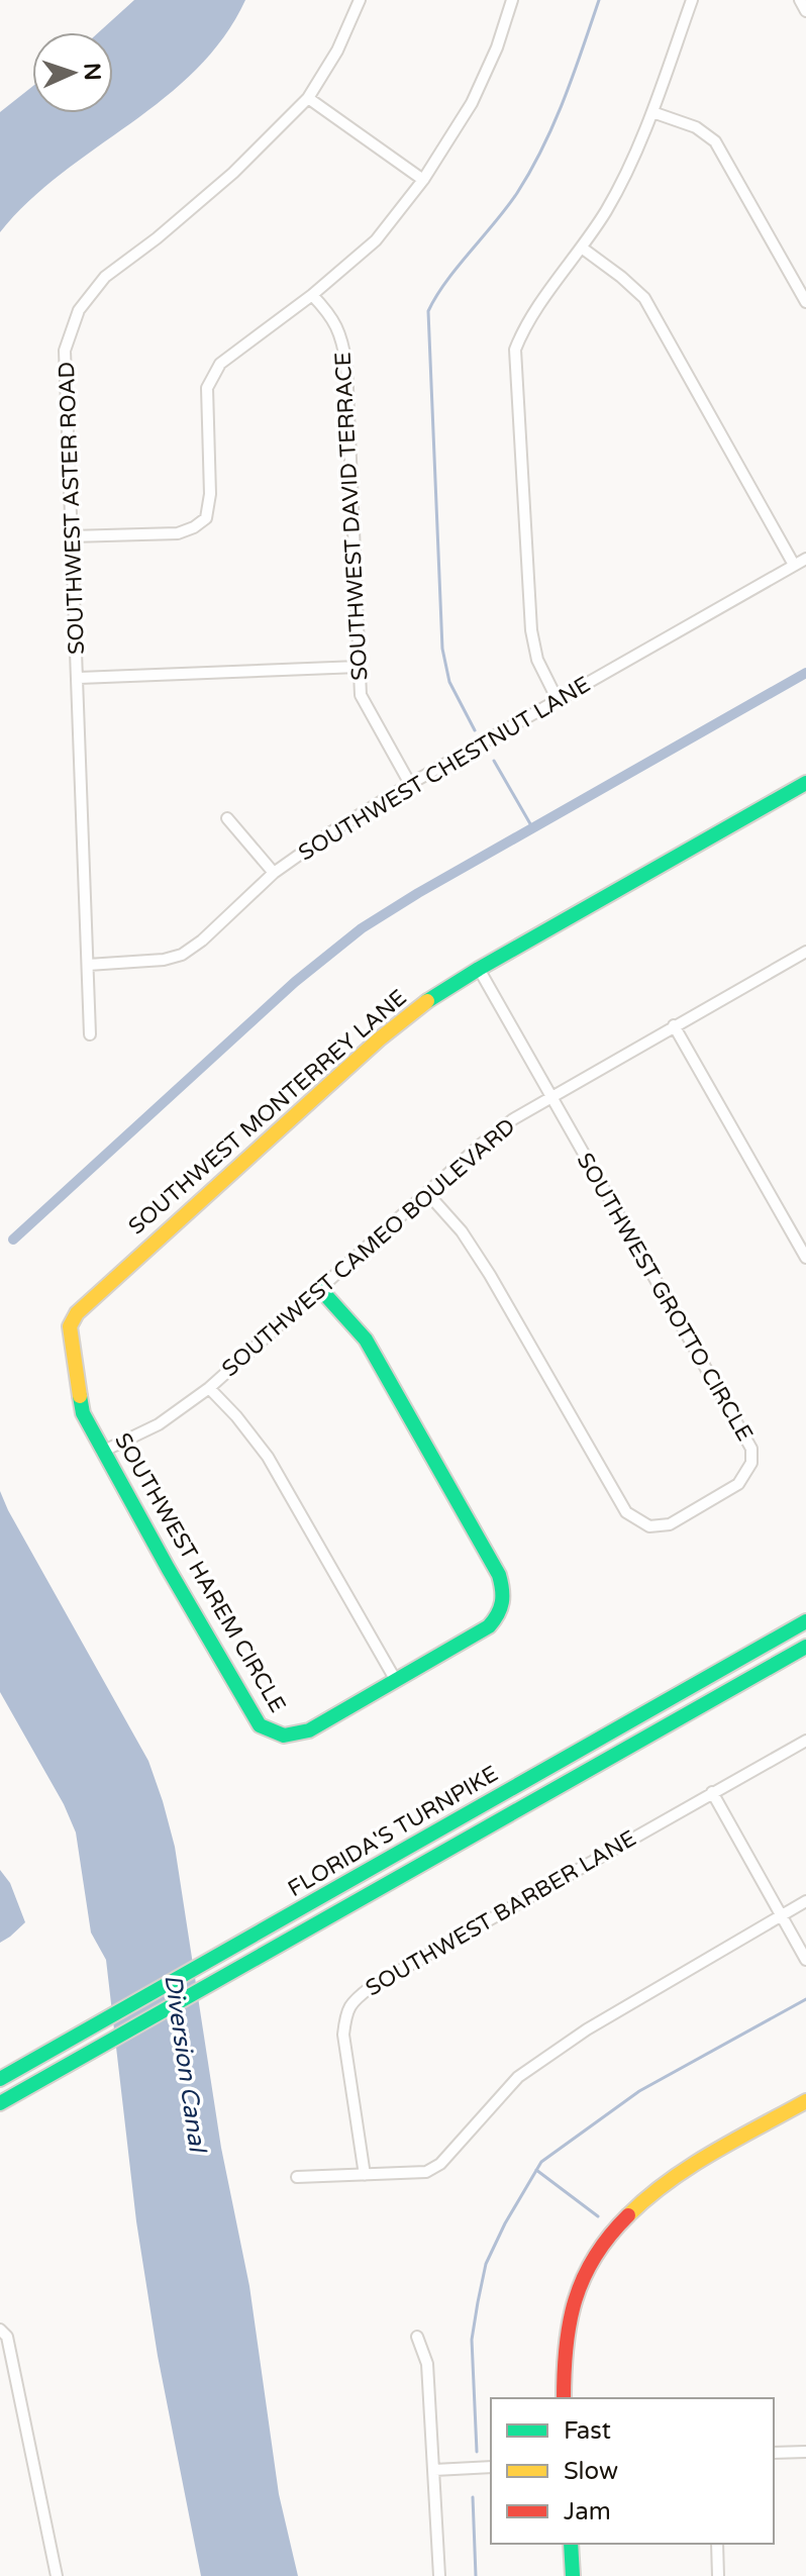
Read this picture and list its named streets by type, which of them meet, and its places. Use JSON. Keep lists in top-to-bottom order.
{
  "streets": {
    "main road": ["SOUTHWEST MONTERREY LANE", "SOUTHWEST HAREM CIRCLE", "FLORIDA'S TURNPIKE"],
    "street": [
      "SOUTHWEST ASTER ROAD",
      "SOUTHWEST DAVID TERRACE",
      "SOUTHWEST CHESTNUT LANE",
      "SOUTHWEST CAMEO BOULEVARD",
      "SOUTHWEST GROTTO CIRCLE",
      "SOUTHWEST BARBER LANE"
    ]
  },
  "crossings": [
    ["SOUTHWEST ASTER ROAD", "SOUTHWEST CHESTNUT LANE"],
    ["SOUTHWEST DAVID TERRACE", "SOUTHWEST CHESTNUT LANE"],
    ["SOUTHWEST MONTERREY LANE", "SOUTHWEST GROTTO CIRCLE"],
    ["SOUTHWEST MONTERREY LANE", "SOUTHWEST HAREM CIRCLE"],
    ["SOUTHWEST CAMEO BOULEVARD", "SOUTHWEST GROTTO CIRCLE"],
    ["SOUTHWEST CAMEO BOULEVARD", "SOUTHWEST HAREM CIRCLE"]
  ],
  "water": ["Diversion Canal"],
  "legend": ["Fast", "Slow", "Jam"],
  "north": "right"
}
